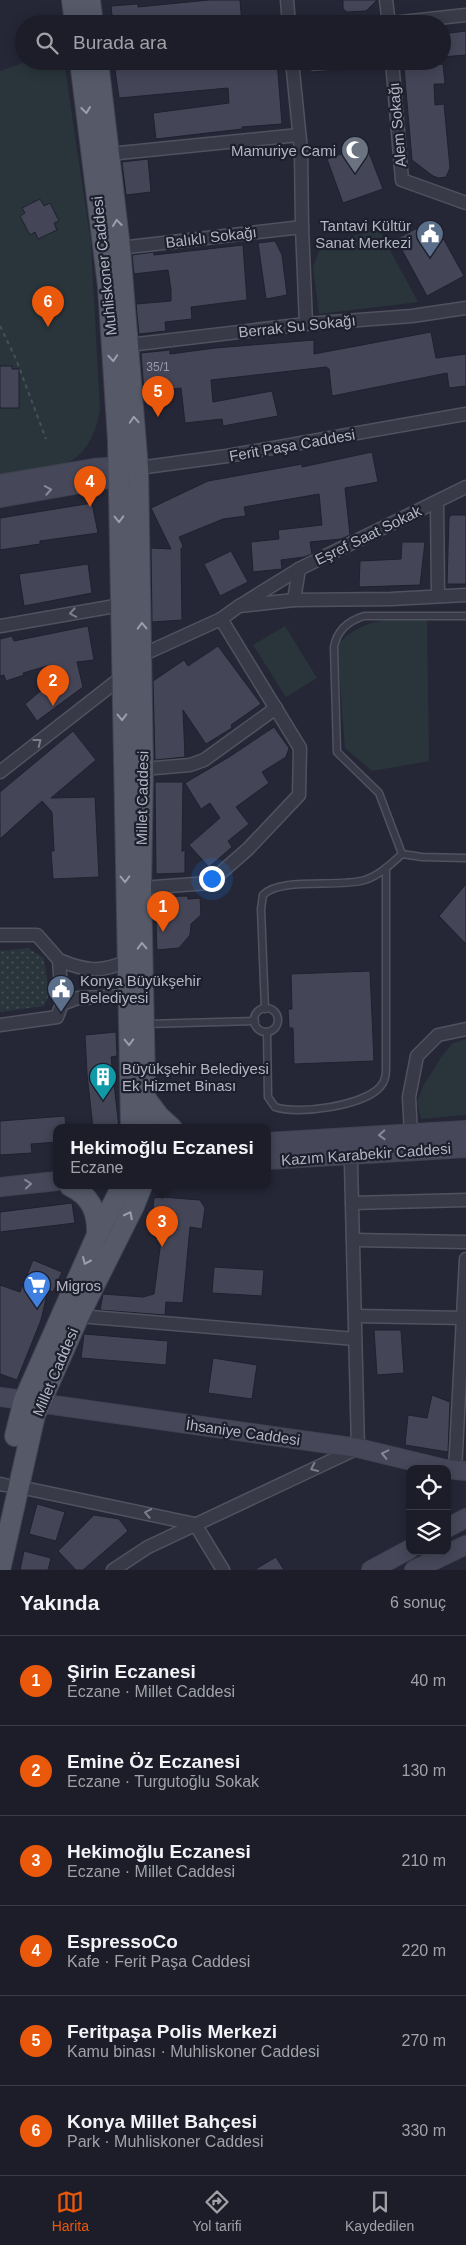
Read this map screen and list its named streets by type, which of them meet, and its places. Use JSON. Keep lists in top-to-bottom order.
{
  "streets": {
    "main road": [
      "Muhliskoner Caddesi",
      "Ferit Paşa Caddesi",
      "Millet Caddesi",
      "Kazım Karabekir Caddesi",
      "İhsaniye Caddesi"
    ],
    "street": [
      "Alem Sokağı",
      "Balıklı Sokağı",
      "Berrak Su Sokağı",
      "Eşref Saat Sokak"
    ]
  },
  "crossings": [
    ["Balıklı Sokağı", "Muhliskoner Caddesi"],
    ["Muhliskoner Caddesi", "Berrak Su Sokağı"],
    ["Muhliskoner Caddesi", "Ferit Paşa Caddesi"],
    ["Muhliskoner Caddesi", "Millet Caddesi"],
    ["Ferit Paşa Caddesi", "Millet Caddesi"],
    ["Millet Caddesi", "İhsaniye Caddesi"]
  ],
  "places": {
    "mosque": ["Mamuriye Cami"],
    "public building": ["Tantavi Kültür Sanat Merkezi", "Konya Büyükşehir Belediyesi"],
    "building": ["Büyükşehir Belediyesi Ek Hizmet Binası"],
    "supermarket": ["Migros"]
  },
  "house_numbers": ["35/1"],
  "page": {
    "search": "Burada ara",
    "pins": [
      "6",
      "5",
      "4",
      "2",
      "1",
      "3"
    ],
    "popup": ["Hekimoğlu Eczanesi", "Eczane"],
    "heading": ["Yakında", "6 sonuç"],
    "list": [
      {
        "mark": "1",
        "name": "Şirin Eczanesi",
        "note": "Eczane · Millet Caddesi",
        "value": "40 m"
      },
      {
        "mark": "2",
        "name": "Emine Öz Eczanesi",
        "note": "Eczane · Turgutoğlu Sokak",
        "value": "130 m"
      },
      {
        "mark": "3",
        "name": "Hekimoğlu Eczanesi",
        "note": "Eczane · Millet Caddesi",
        "value": "210 m"
      },
      {
        "mark": "4",
        "name": "EspressoCo",
        "note": "Kafe · Ferit Paşa Caddesi",
        "value": "220 m"
      },
      {
        "mark": "5",
        "name": "Feritpaşa Polis Merkezi",
        "note": "Kamu binası · Muhliskoner Caddesi",
        "value": "270 m"
      },
      {
        "mark": "6",
        "name": "Konya Millet Bahçesi",
        "note": "Park · Muhliskoner Caddesi",
        "value": "330 m"
      }
    ],
    "nav": ["Harita", "Yol tarifi", "Kaydedilen"]
  }
}
